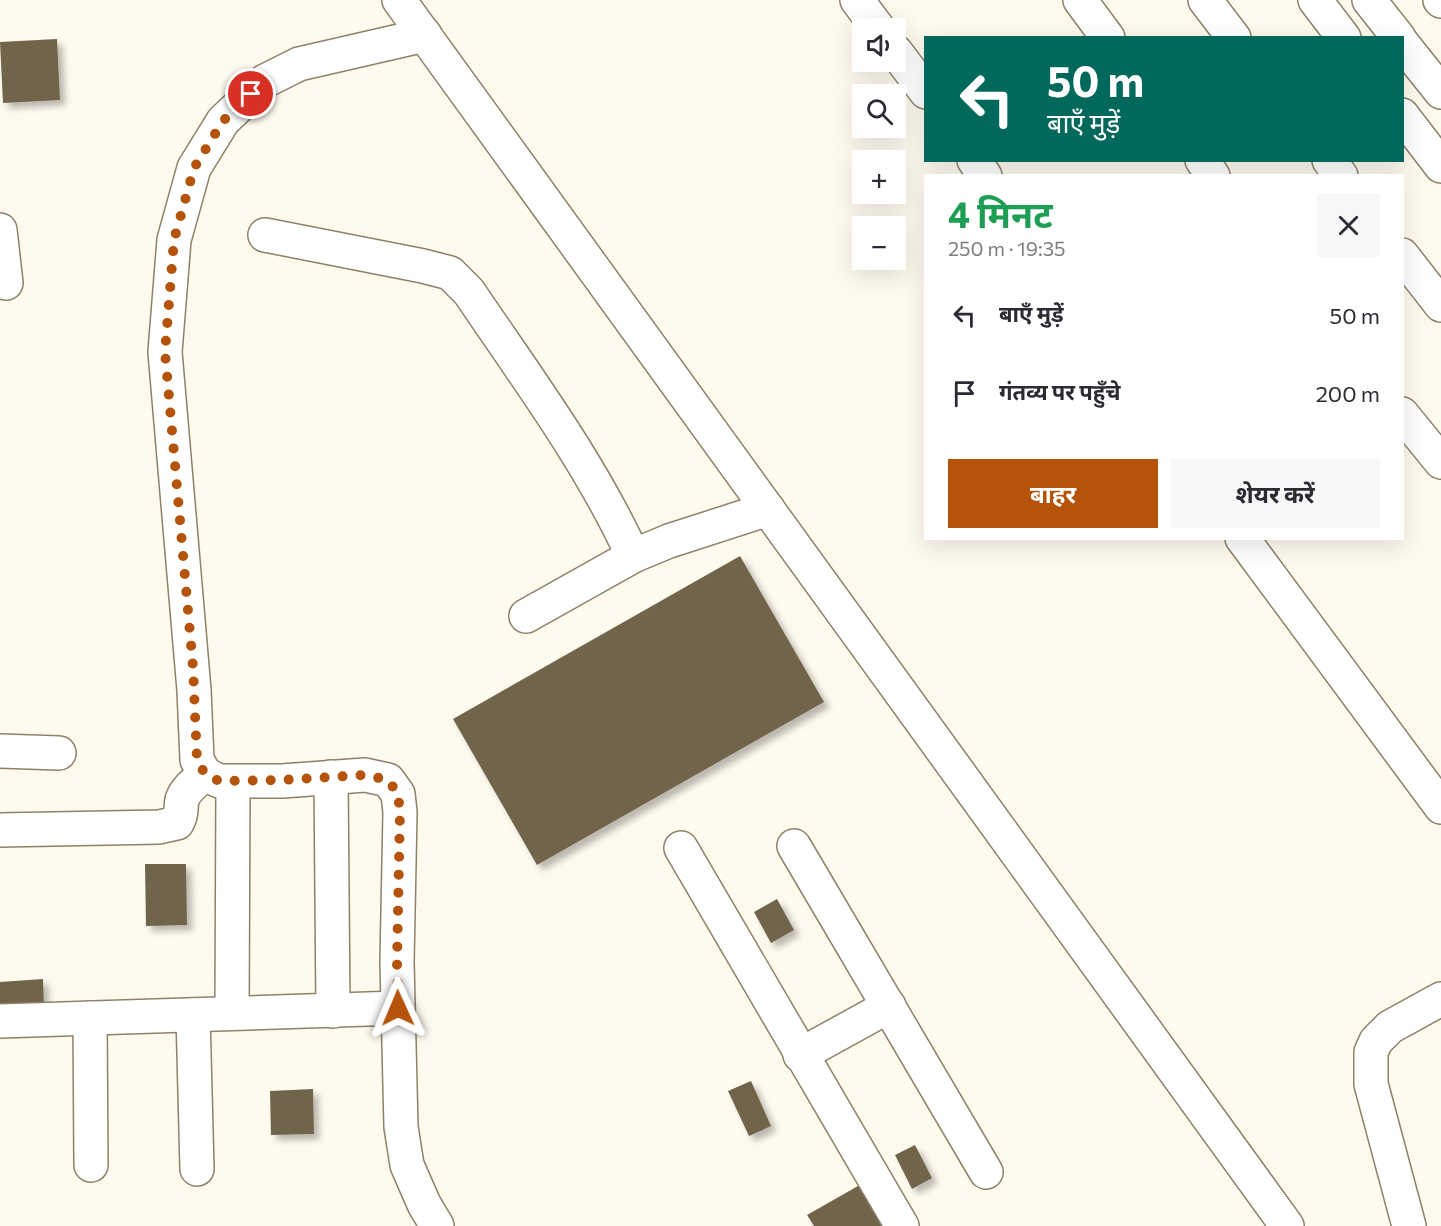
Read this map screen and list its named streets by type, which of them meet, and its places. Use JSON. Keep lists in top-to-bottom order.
{
  "page": {
    "map_buttons": ["+", "−"],
    "turn": ["50 m", "बाएँ मुड़ें"],
    "heading": ["4 मिनट", "250 m · 19:35"],
    "list": [
      {
        "name": "बाएँ मुड़ें",
        "value": "50 m"
      },
      {
        "name": "गंतव्य पर पहुँचे",
        "value": "200 m"
      }
    ],
    "buttons": ["बाहर", "शेयर करें"]
  }
}
